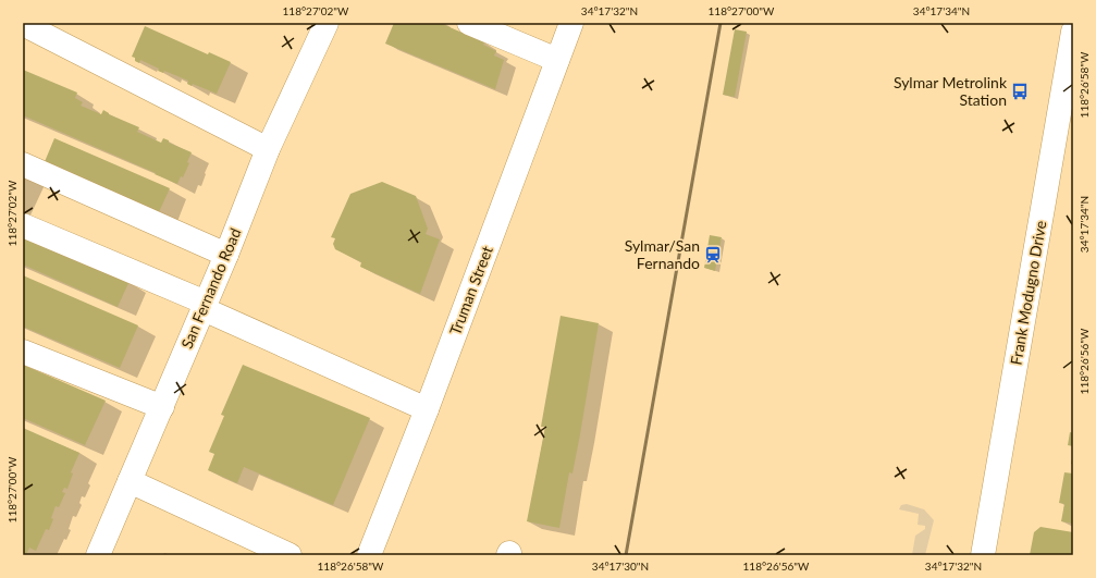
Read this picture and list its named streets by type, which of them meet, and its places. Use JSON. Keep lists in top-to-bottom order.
{
  "streets": {
    "main road": ["San Fernando Road", "Truman Street", "Frank Modugno Drive"]
  },
  "places": {
    "bus stop": ["Sylmar Metrolink Station"],
    "station": ["Sylmar/San Fernando"]
  },
  "coordinates": [
    "118°27'02\"W",
    "34°17'32\"N",
    "118°27'00\"W",
    "34°17'34\"N",
    "118°26'58\"W",
    "118°26'56\"W",
    "34°17'30\"N"
  ]
}
